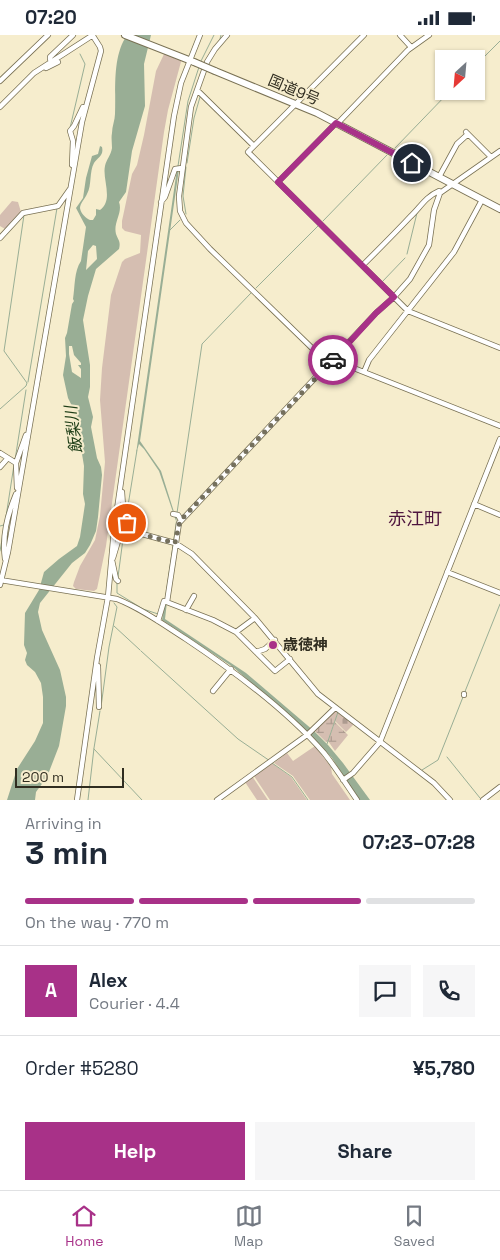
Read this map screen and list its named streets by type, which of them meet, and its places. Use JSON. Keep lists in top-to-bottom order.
{
  "streets": {
    "highway": ["国道9号"]
  },
  "districts": ["赤江町"],
  "water": ["飯梨川"],
  "places": ["歳徳神"],
  "scale_bar": "200 m",
  "north": "bottom left",
  "page": {
    "status": "07:20",
    "scale": "200 m",
    "heading": ["3 min", "Arriving in", "07:23–07:28"],
    "panel": [
      "Alex",
      "Courier · 4.4",
      "Order #5280",
      "¥5,780"
    ],
    "bar": "On the way · 770 m",
    "round": "A",
    "buttons": ["Help", "Share"],
    "tabs": ["Home", "Map", "Saved"]
  }
}
